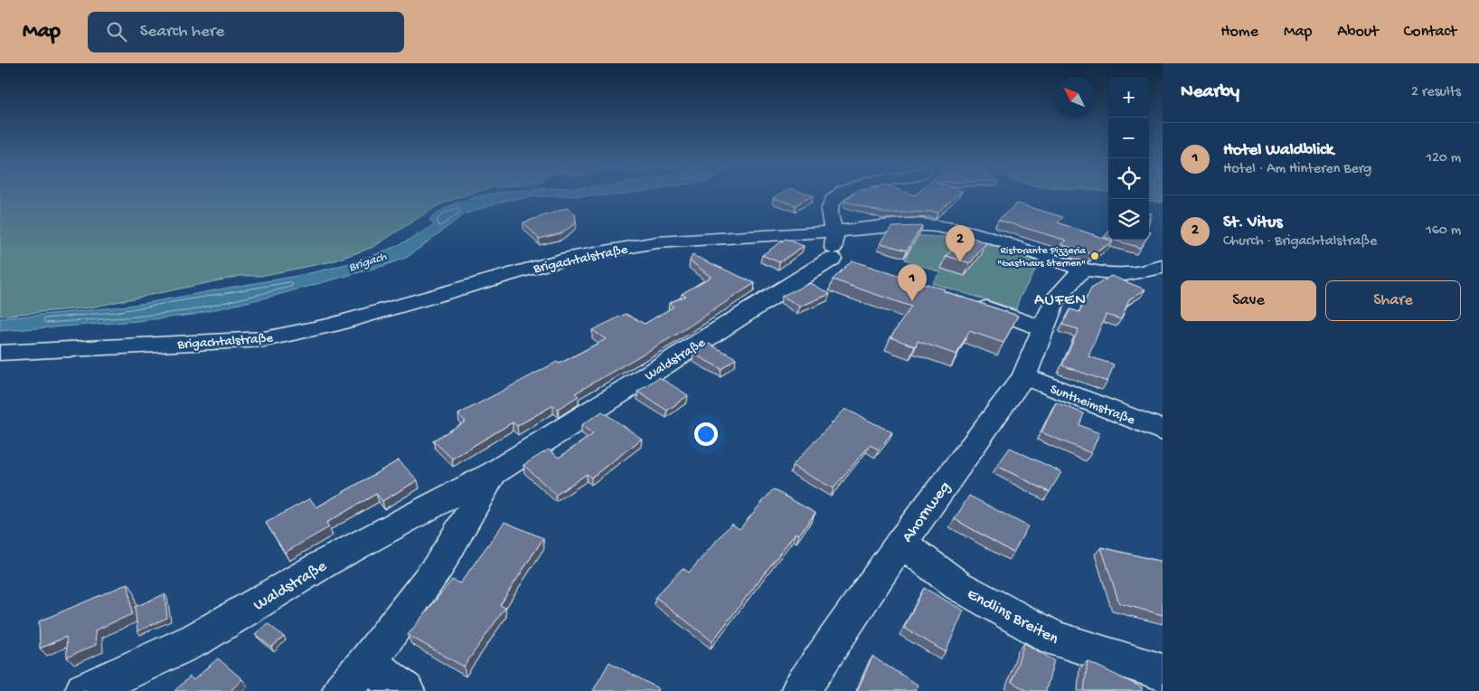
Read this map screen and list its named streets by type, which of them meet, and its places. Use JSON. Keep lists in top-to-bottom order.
{
  "streets": {
    "street": [
      "Brigachtalstraße",
      "Waldstraße",
      "Suntheimstraße",
      "Ahornweg",
      "Endlins Breiten"
    ]
  },
  "crossings": [
    ["Brigachtalstraße", "Waldstraße"],
    ["Brigachtalstraße", "Ahornweg"],
    ["Suntheimstraße", "Ahornweg"],
    ["Ahornweg", "Endlins Breiten"]
  ],
  "districts": ["AUFEN"],
  "water": ["Brigach"],
  "places": ["Ristorante Pizzeria \"Gasthaus Sternen\""],
  "north": "top left",
  "page": {
    "header": "Map",
    "search": "Search here",
    "nav": [
      "Home",
      "Map",
      "About",
      "Contact"
    ],
    "heading": ["Nearby", "2 results"],
    "map_buttons": ["+", "−"],
    "list": [
      {
        "mark": "1",
        "name": "Hotel Waldblick",
        "note": "Hotel · Am Hinteren Berg",
        "value": "120 m"
      },
      {
        "mark": "2",
        "name": "St. Vitus",
        "note": "Church · Brigachtalstraße",
        "value": "160 m"
      }
    ],
    "pins": ["2", "1"],
    "buttons": ["Save", "Share"]
  }
}
